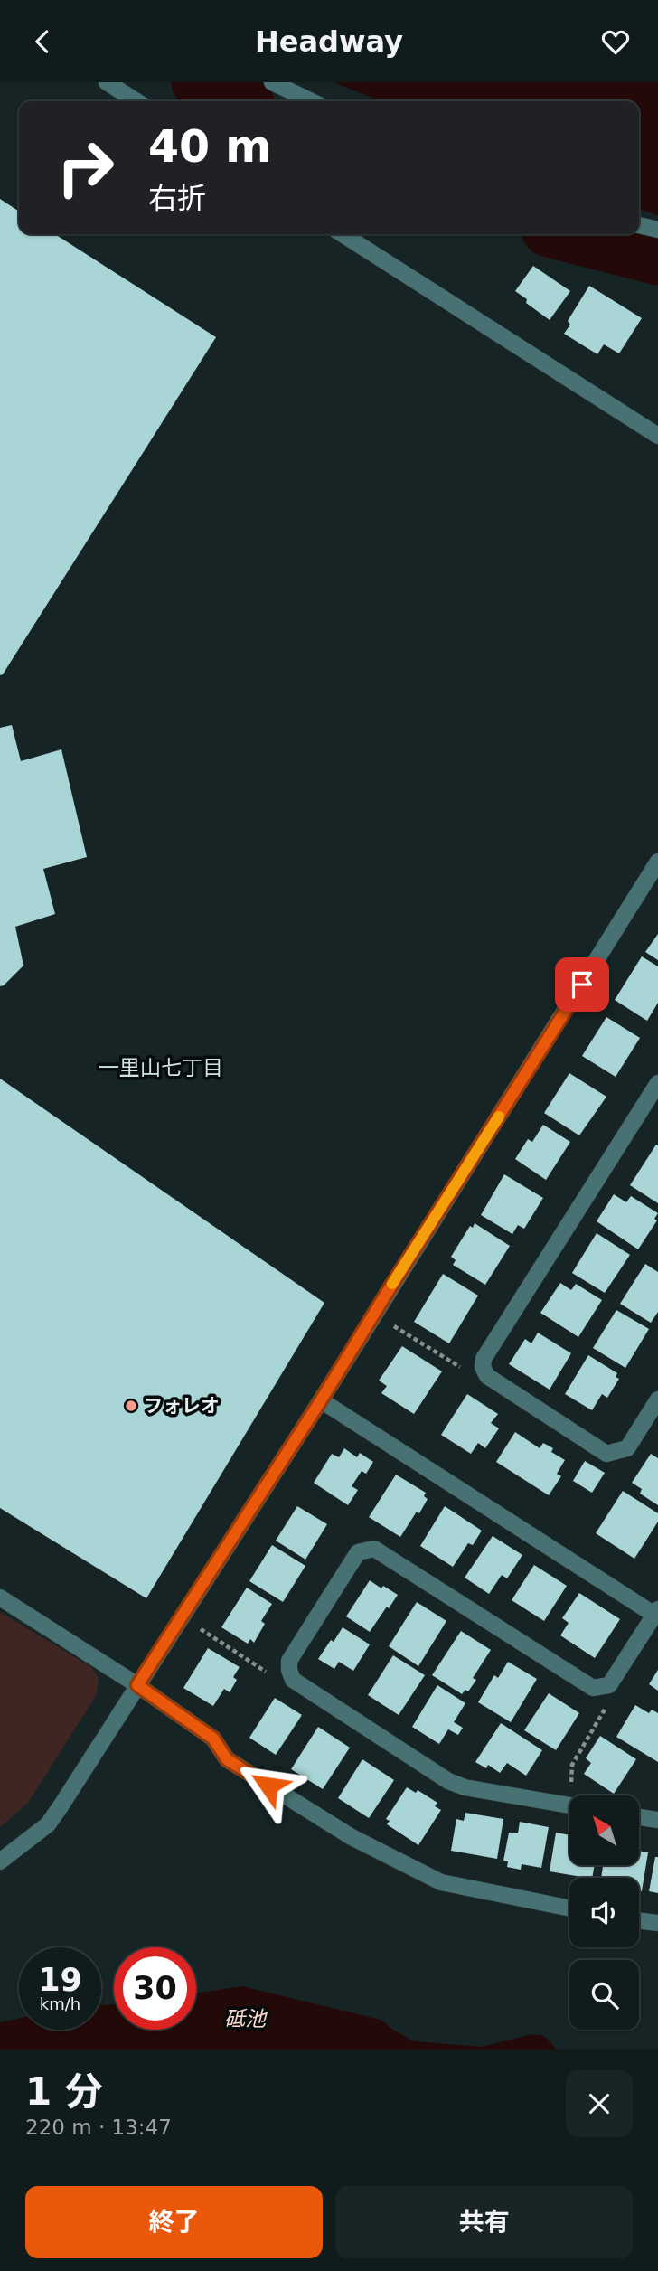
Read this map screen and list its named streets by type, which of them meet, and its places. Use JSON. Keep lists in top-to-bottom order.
{
  "districts": ["一里山七丁目"],
  "water": ["砥池"],
  "places": ["フォレオ"],
  "north": "top left",
  "page": {
    "header": "Headway",
    "turn": ["40 m", "右折"],
    "speed": "19 km/h",
    "limit": "30",
    "heading": ["1 分", "220 m · 13:47"],
    "buttons": ["終了", "共有"]
  }
}
